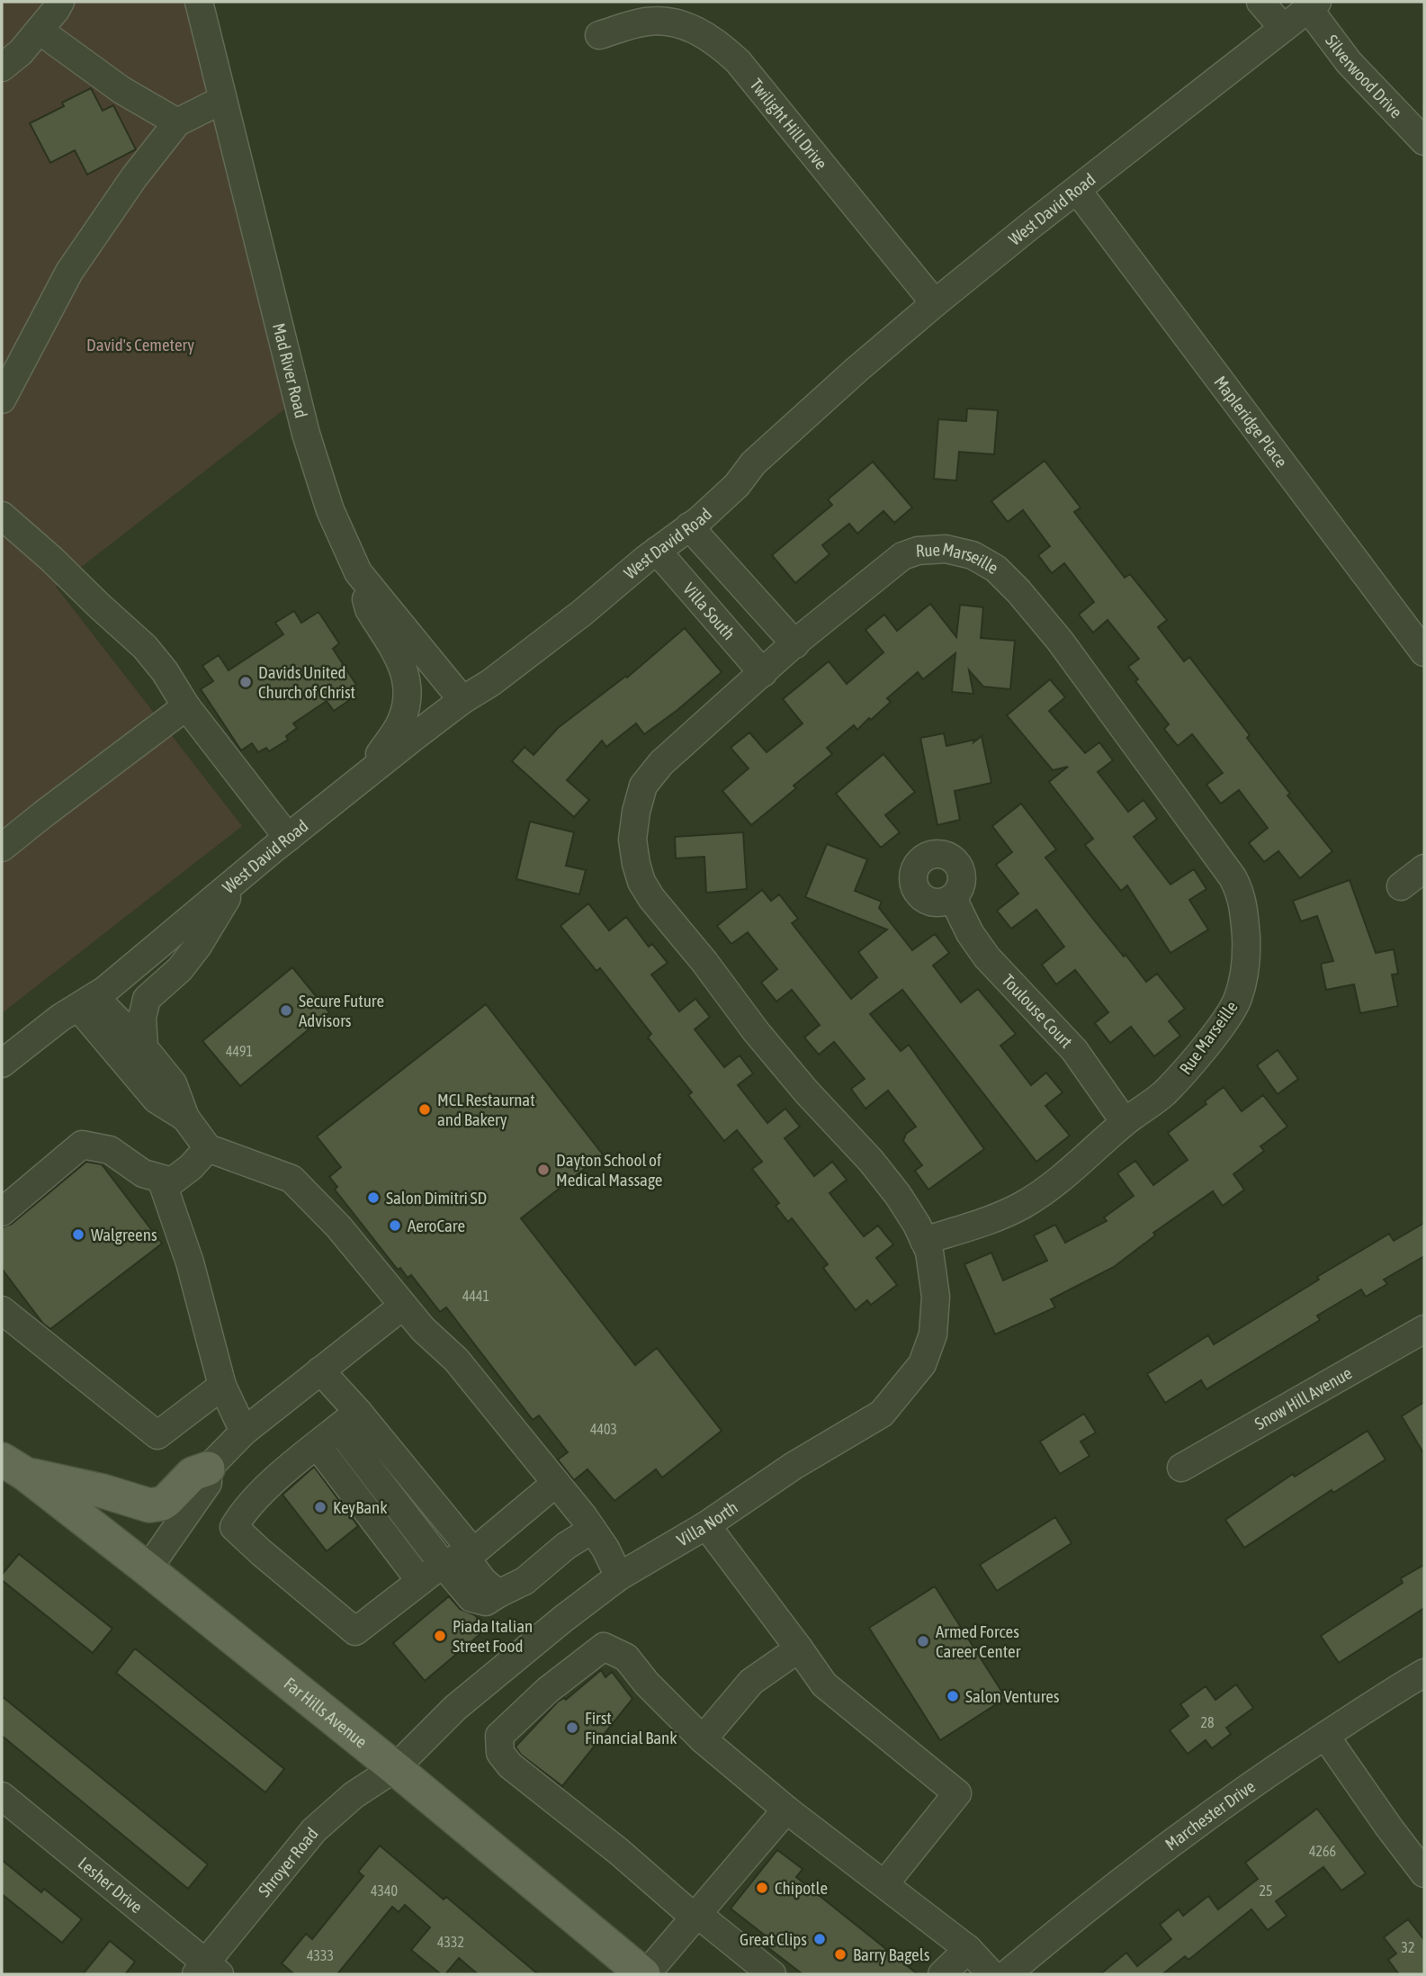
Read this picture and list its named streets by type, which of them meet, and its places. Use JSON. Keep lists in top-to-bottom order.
{
  "streets": {
    "main road": ["Far Hills Avenue"],
    "street": [
      "Silverwood Drive",
      "Twilight Hill Drive",
      "West David Road",
      "Mad River Road",
      "Mapleridge Place",
      "Rue Marseille",
      "Villa South",
      "Toulouse Court",
      "Snow Hill Avenue",
      "Villa North",
      "Marchester Drive",
      "Shroyer Road",
      "Lesher Drive"
    ]
  },
  "crossings": [
    ["Silverwood Drive", "West David Road"],
    ["Twilight Hill Drive", "West David Road"],
    ["West David Road", "Mad River Road"],
    ["West David Road", "Mapleridge Place"],
    ["West David Road", "Villa South"],
    ["Rue Marseille", "Villa South"],
    ["Rue Marseille", "Toulouse Court"],
    ["Rue Marseille", "Villa North"],
    ["Villa North", "Far Hills Avenue"],
    ["Villa North", "Shroyer Road"],
    ["Far Hills Avenue", "Shroyer Road"],
    ["Shroyer Road", "Lesher Drive"]
  ],
  "parks": ["David's Cemetery"],
  "places": [
    "Davids United Church of Christ",
    "Secure Future Advisors",
    "MCL Restaurnat and Bakery",
    "Dayton School of Medical Massage",
    "Salon Dimitri SD",
    "AeroCare",
    "Walgreens",
    "KeyBank",
    "Piada Italian Street Food",
    "Armed Forces Career Center",
    "Salon Ventures",
    "First Financial Bank",
    "Chipotle",
    "Great Clips",
    "Barry Bagels"
  ],
  "house_numbers": [
    "4491",
    "4441",
    "4403",
    "28",
    "4266",
    "4340",
    "25",
    "4332",
    "32",
    "4333"
  ]
}
